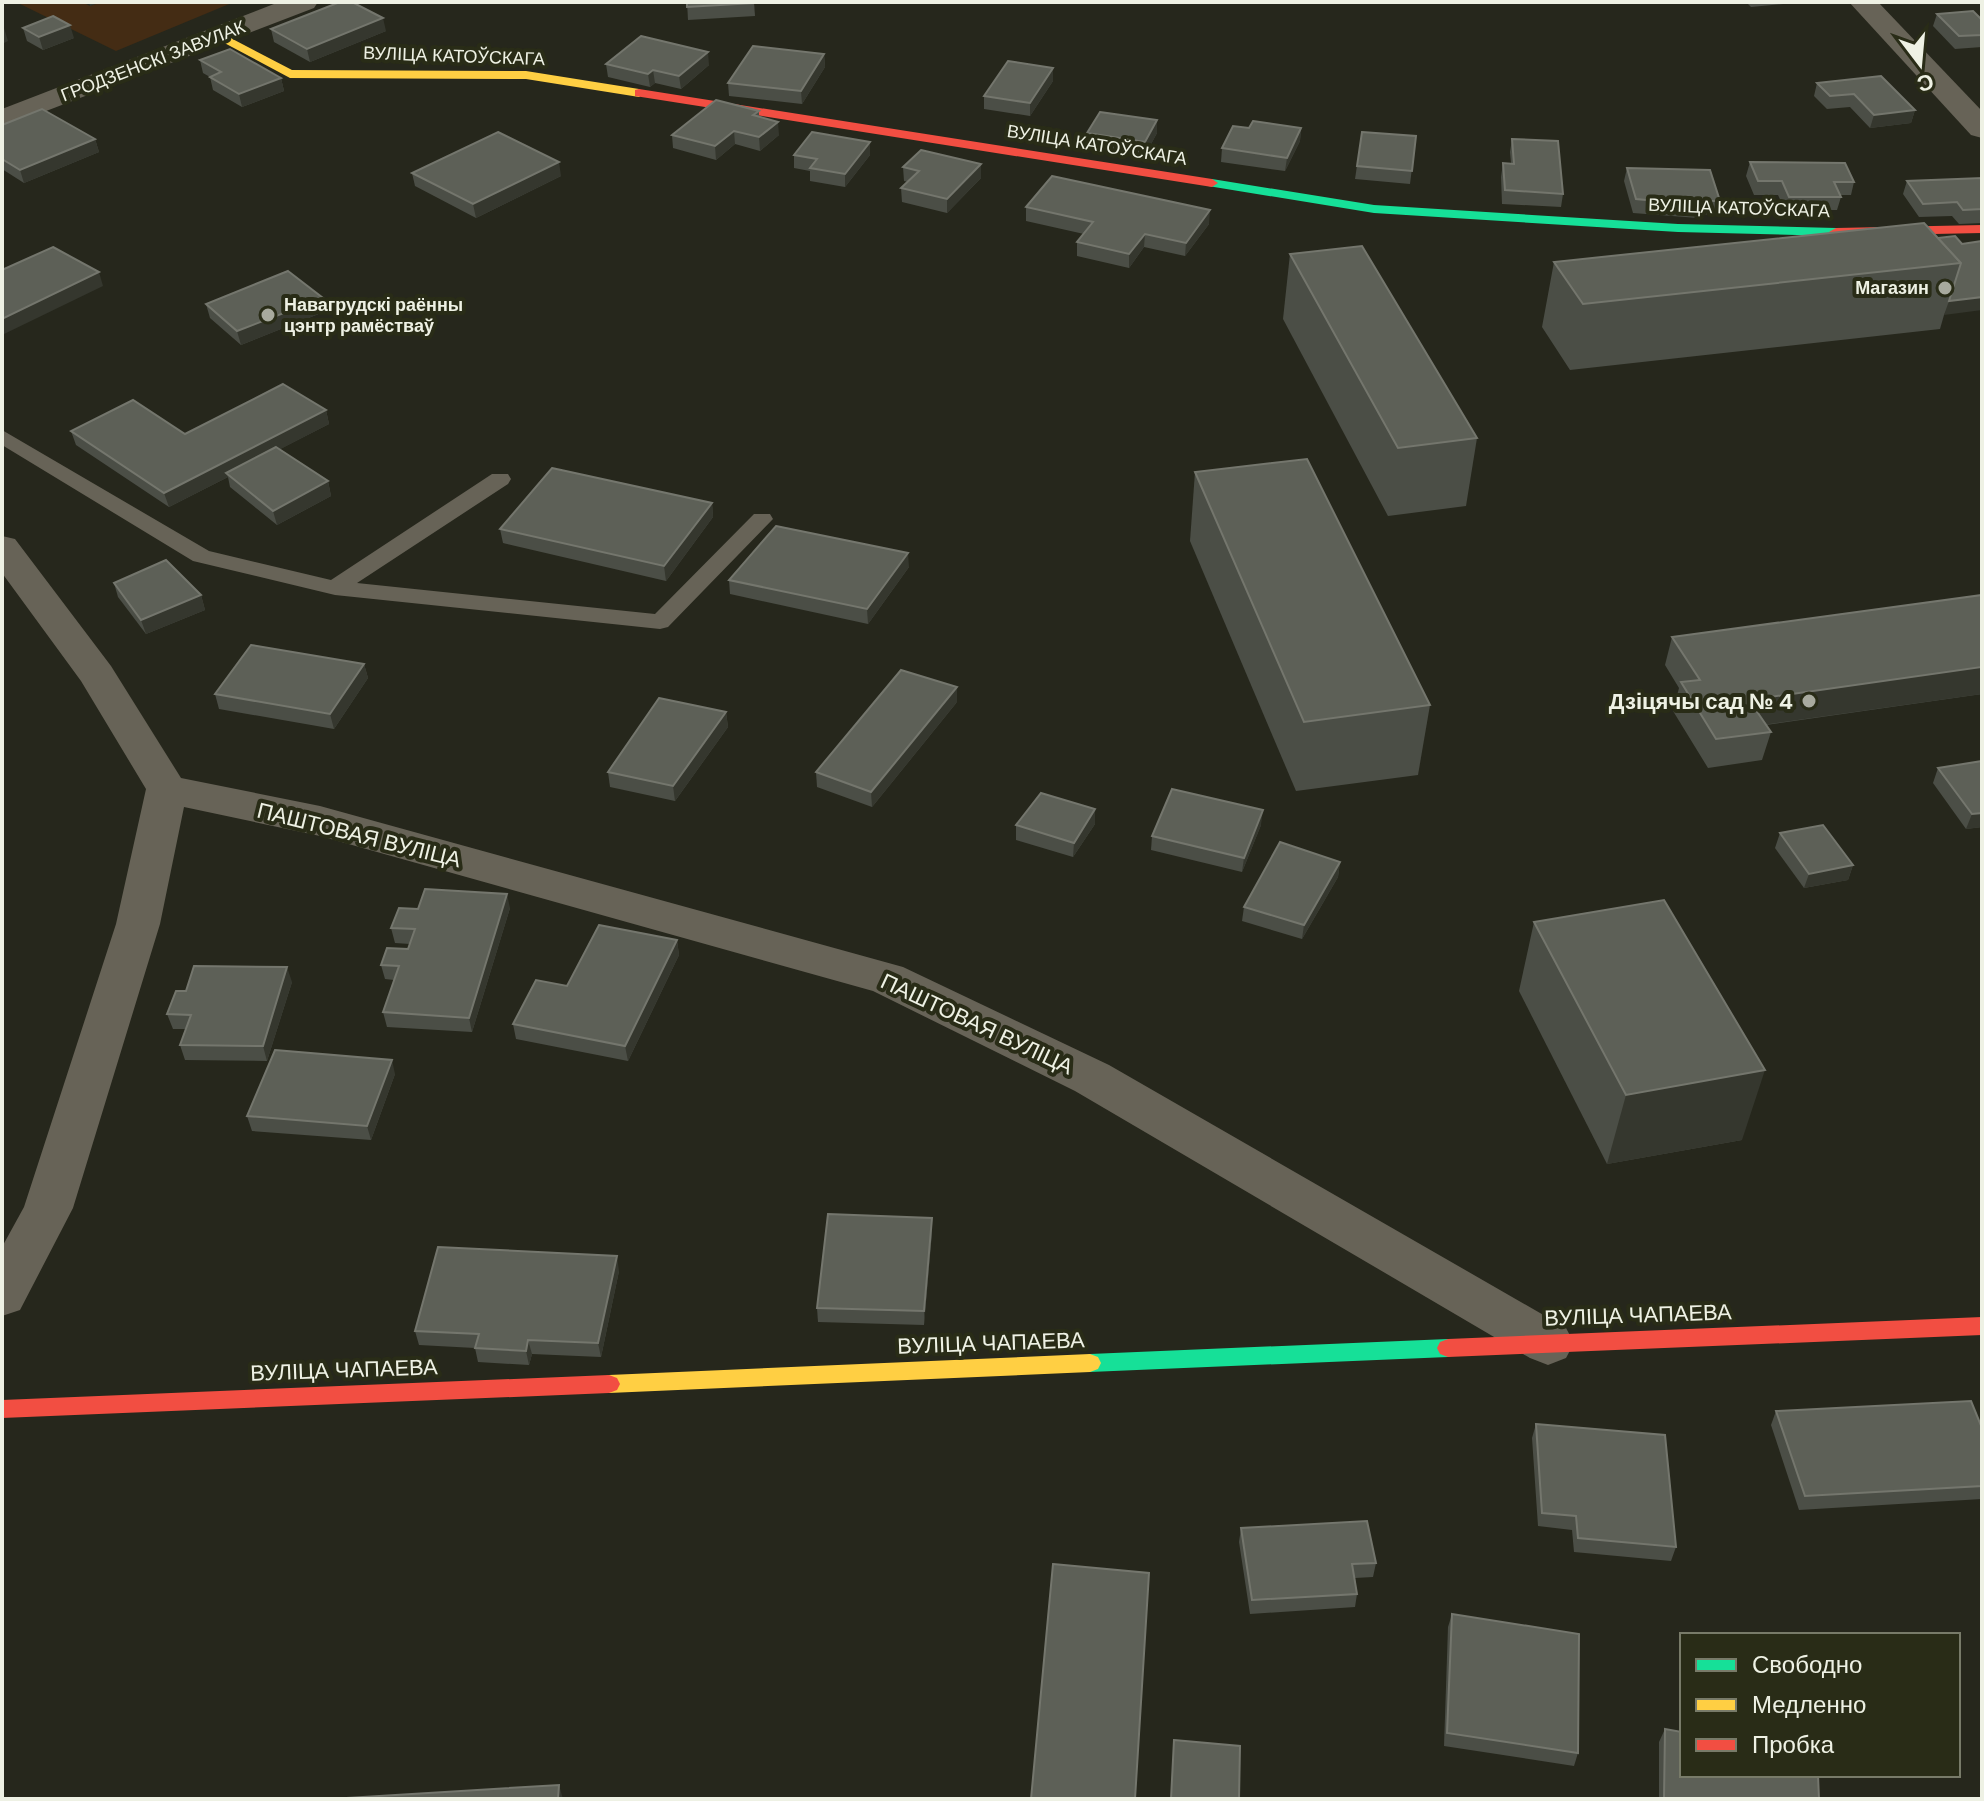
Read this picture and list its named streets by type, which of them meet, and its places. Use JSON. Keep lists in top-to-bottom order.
{
  "streets": {
    "street": [
      "ВУЛІЦА КАТОЎСКАГА",
      "ГРОДЗЕНСКІ ЗАВУЛАК",
      "ПАШТОВАЯ ВУЛІЦА",
      "ВУЛІЦА ЧАПАЕВА"
    ]
  },
  "crossings": [
    ["ВУЛІЦА КАТОЎСКАГА", "ГРОДЗЕНСКІ ЗАВУЛАК"],
    ["ПАШТОВАЯ ВУЛІЦА", "ВУЛІЦА ЧАПАЕВА"]
  ],
  "places": ["Магазин", "Навагрудскі раённы цэнтр рамёстваў", "Дзіцячы сад № 4"],
  "legend": ["Свободно", "Медленно", "Пробка"],
  "north": "bottom"
}
